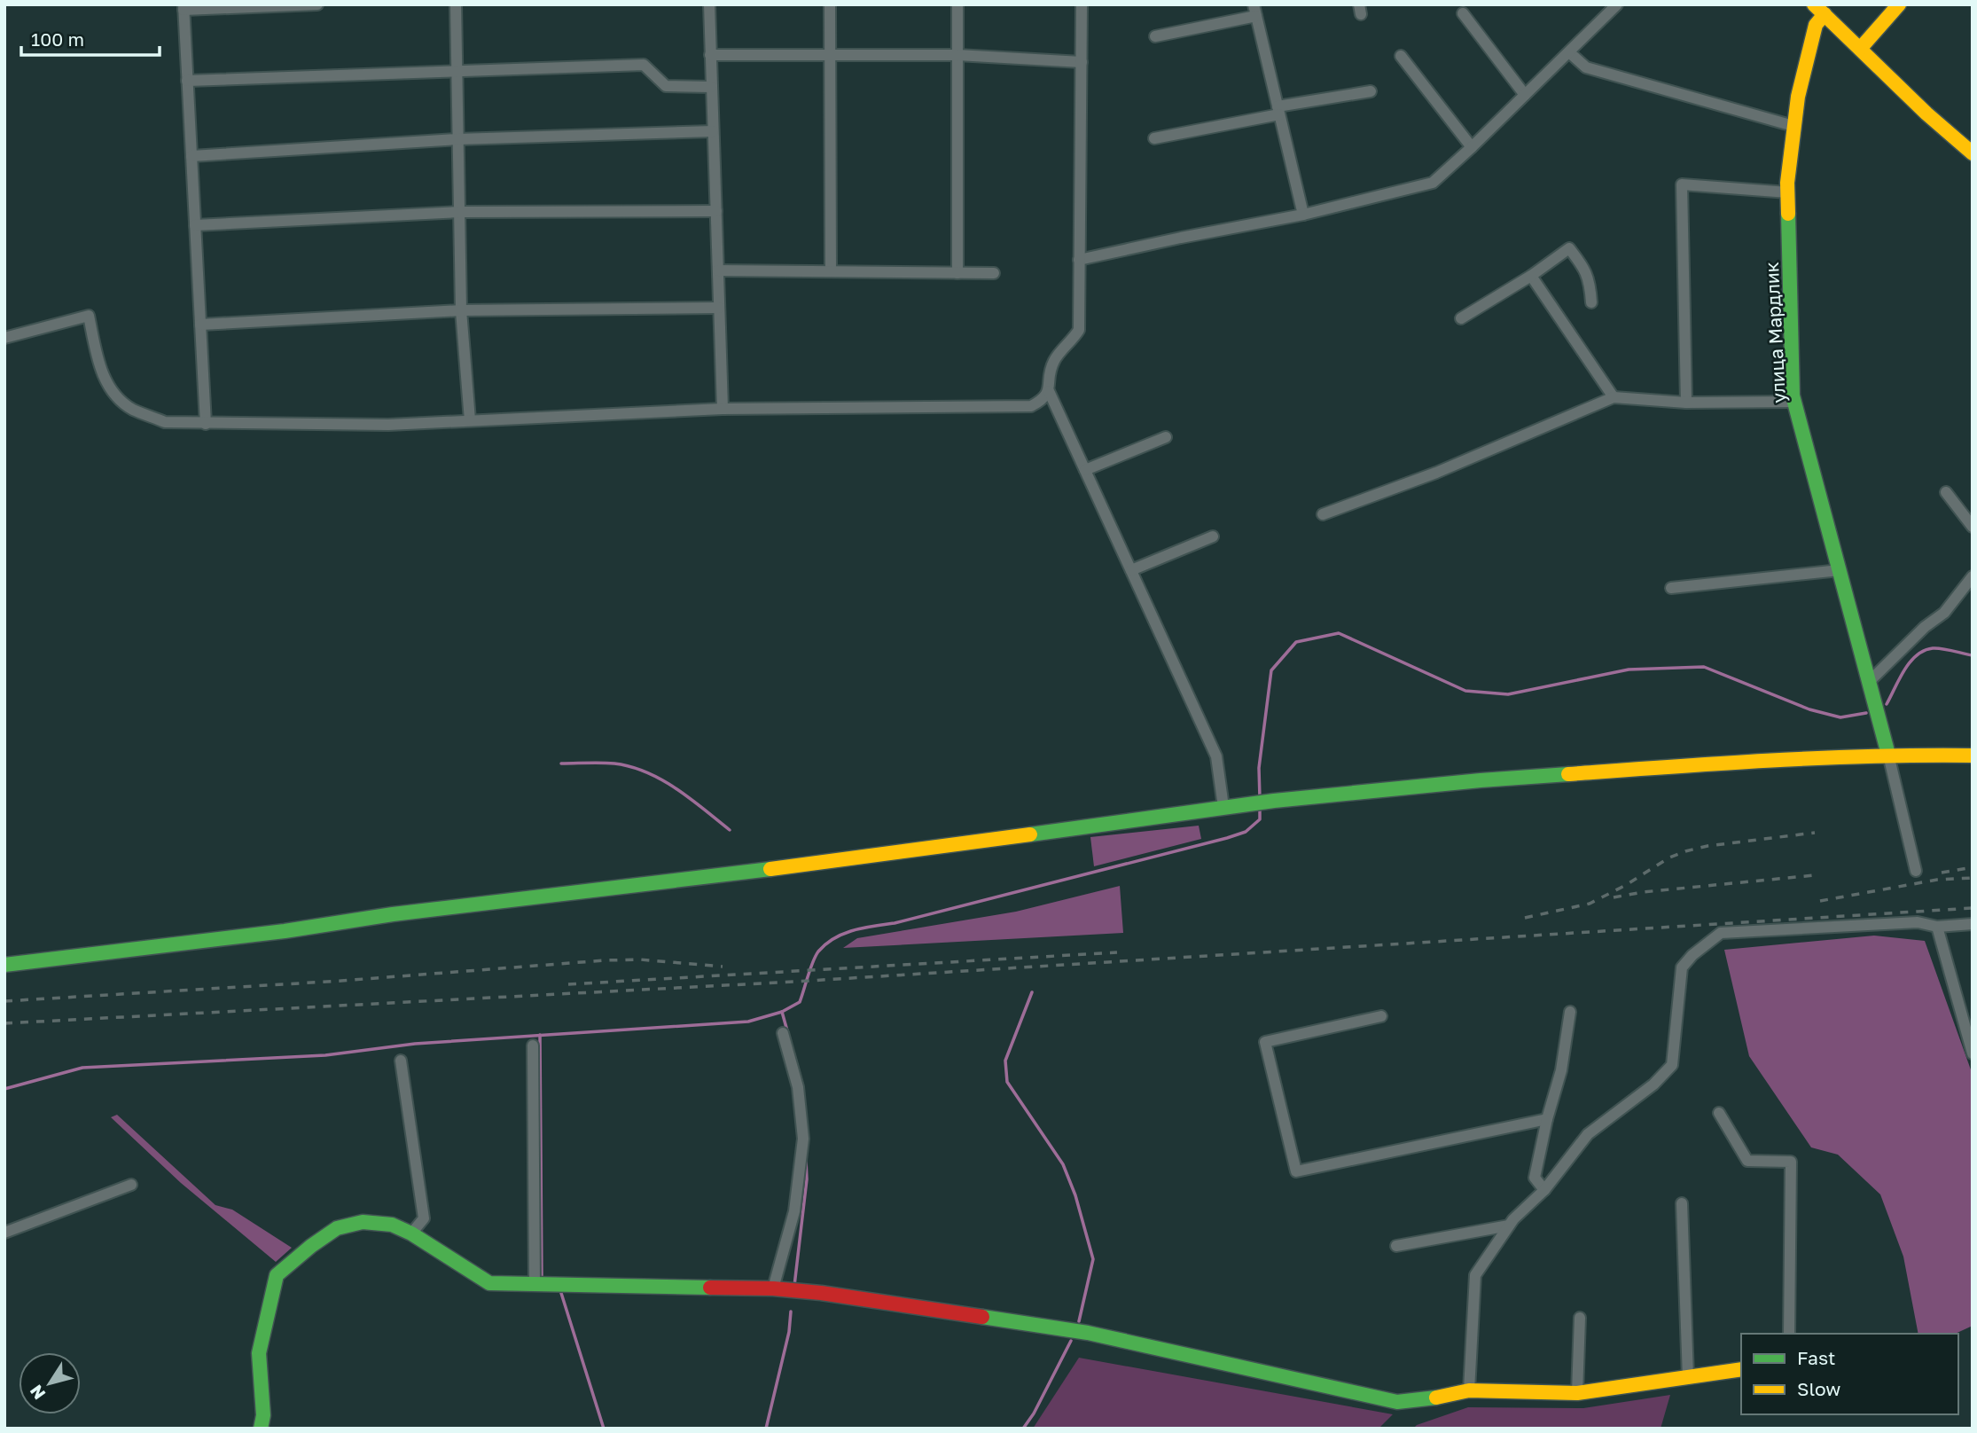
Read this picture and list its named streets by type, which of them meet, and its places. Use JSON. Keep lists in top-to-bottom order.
{
  "streets": {
    "street": ["улица Мардлик"]
  },
  "legend": ["Fast", "Slow"],
  "scale_bar": "100 m",
  "north": "bottom left"
}
